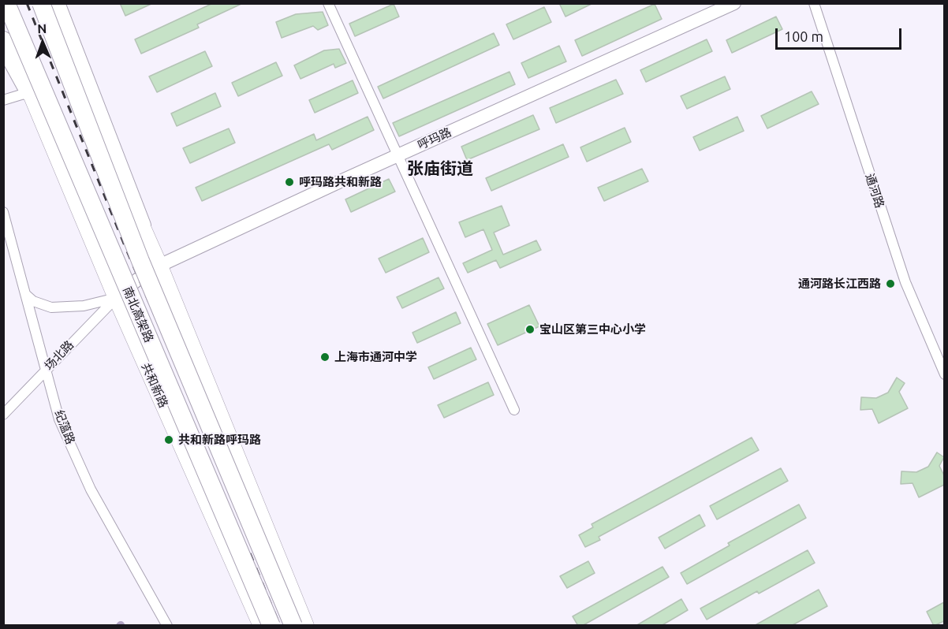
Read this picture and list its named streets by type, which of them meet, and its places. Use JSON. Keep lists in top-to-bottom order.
{
  "streets": {
    "highway": ["南北高架路"],
    "main road": ["共和新路"],
    "street": [
      "呼玛路",
      "通河路",
      "场北路",
      "纪蕰路"
    ]
  },
  "crossings": [
    ["呼玛路", "场北路"],
    ["呼玛路", "共和新路"],
    ["场北路", "共和新路"],
    ["场北路", "纪蕰路"]
  ],
  "districts": ["张庙街道"],
  "places": [
    "呼玛路共和新路",
    "通河路长江西路",
    "宝山区第三中心小学",
    "上海市通河中学",
    "共和新路呼玛路"
  ],
  "scale_bar": "100 m",
  "north": "top"
}
